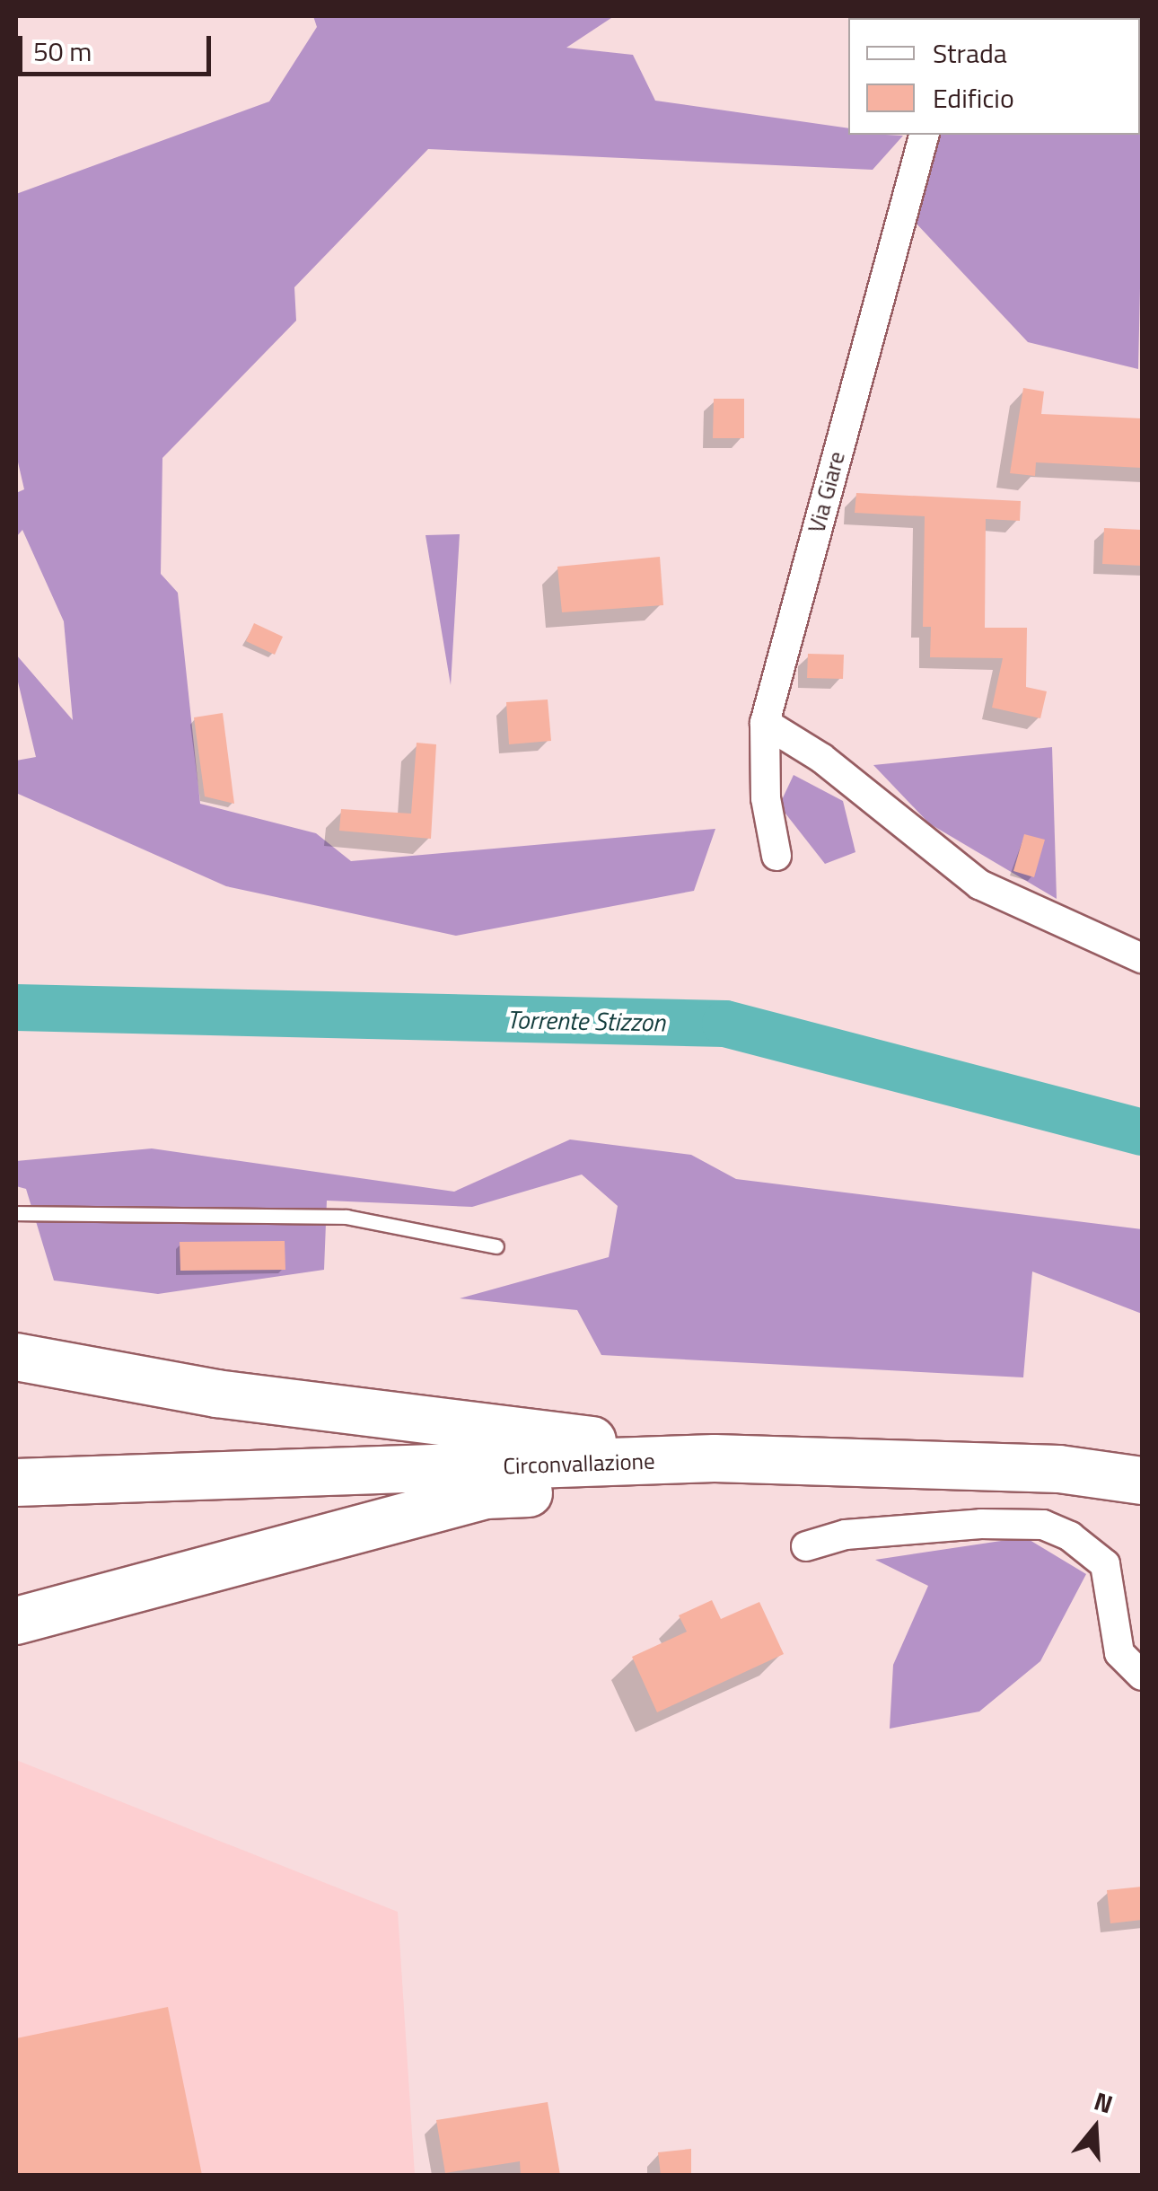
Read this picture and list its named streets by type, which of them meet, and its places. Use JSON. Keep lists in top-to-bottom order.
{
  "streets": {
    "highway": ["Circonvallazione"],
    "street": ["Via Giare"]
  },
  "water": ["Torrente Stizzon"],
  "legend": ["Strada", "Edificio"],
  "scale_bar": "50 m",
  "north": "top"
}
